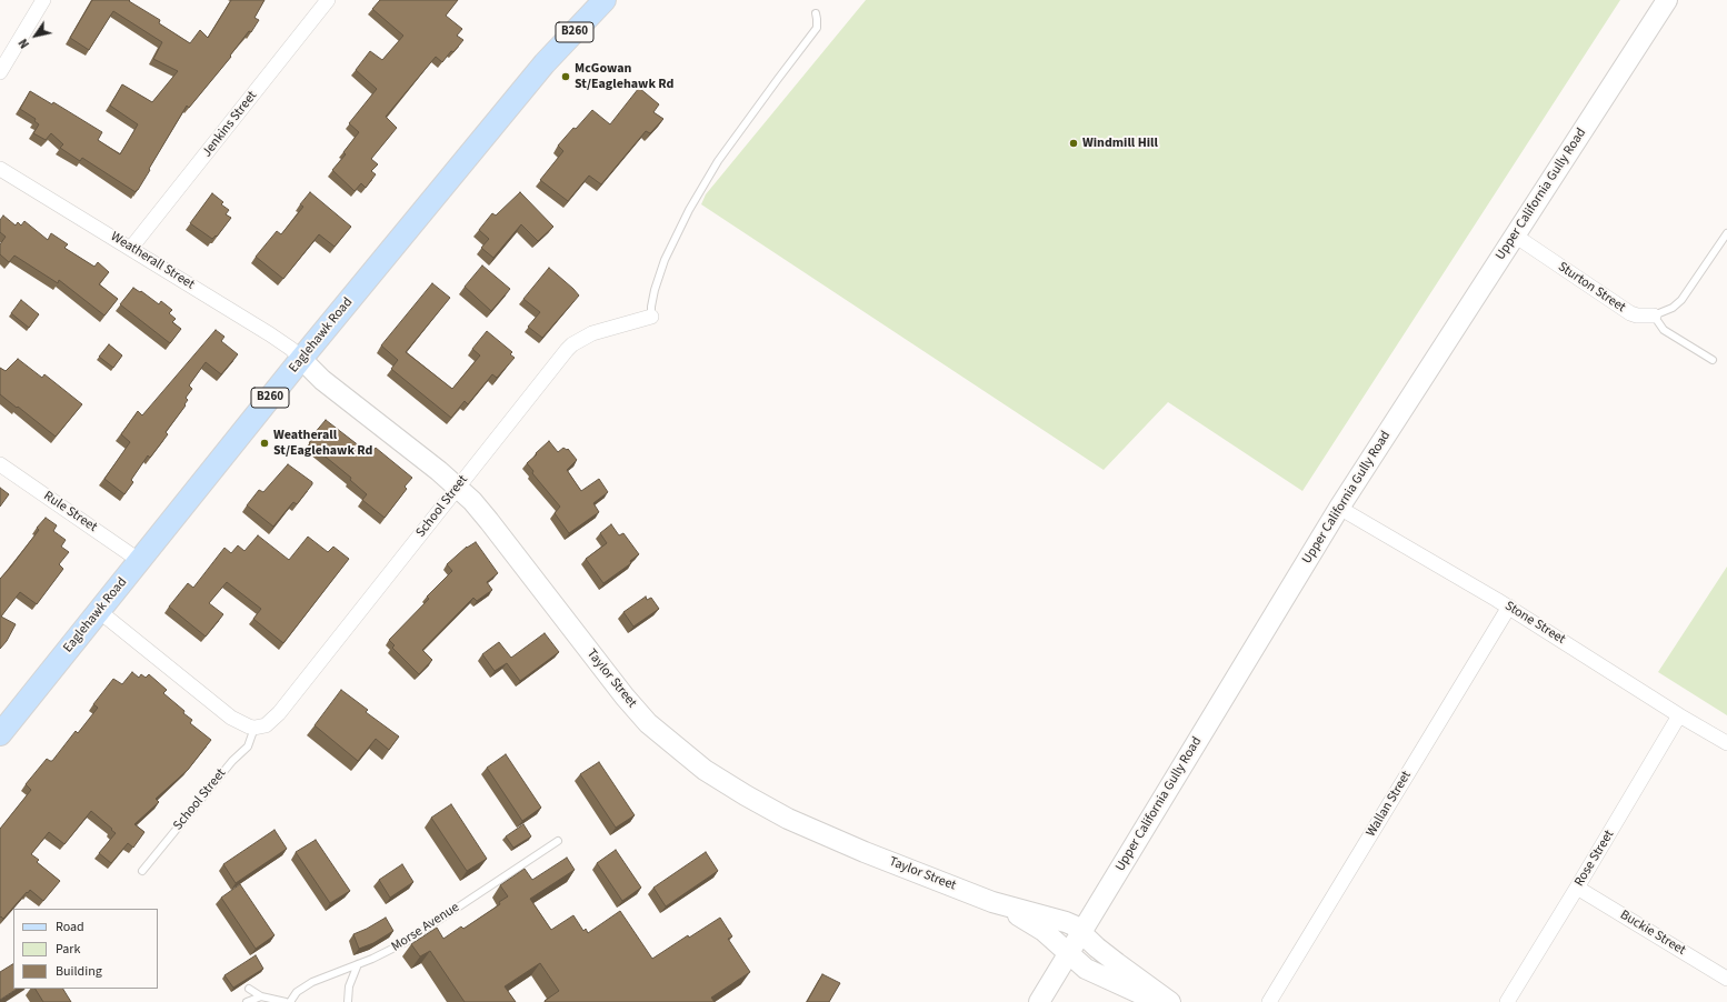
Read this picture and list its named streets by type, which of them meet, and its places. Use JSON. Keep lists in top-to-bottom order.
{
  "streets": {
    "main road": ["B260", "Eaglehawk Road"],
    "street": [
      "Jenkins Street",
      "Upper California Gully Road",
      "Weatherall Street",
      "Sturton Street",
      "School Street",
      "Rule Street",
      "Stone Street",
      "Taylor Street",
      "Wallan Street",
      "Rose Street",
      "Buckie Street"
    ],
    "lane": ["Morse Avenue"]
  },
  "crossings": [
    ["Jenkins Street", "Weatherall Street"],
    ["Upper California Gully Road", "Sturton Street"],
    ["Upper California Gully Road", "Stone Street"],
    ["Upper California Gully Road", "Taylor Street"],
    ["Weatherall Street", "Eaglehawk Road"],
    ["Weatherall Street", "Taylor Street"],
    ["Eaglehawk Road", "Rule Street"],
    ["Eaglehawk Road", "Taylor Street"],
    ["School Street", "Taylor Street"],
    ["Stone Street", "Wallan Street"],
    ["Stone Street", "Rose Street"],
    ["Rose Street", "Buckie Street"]
  ],
  "places": ["McGowan St/Eaglehawk Rd", "Windmill Hill", "Weatherall St/Eaglehawk Rd"],
  "legend": ["Road", "Park", "Building"],
  "north": "bottom left"
}
